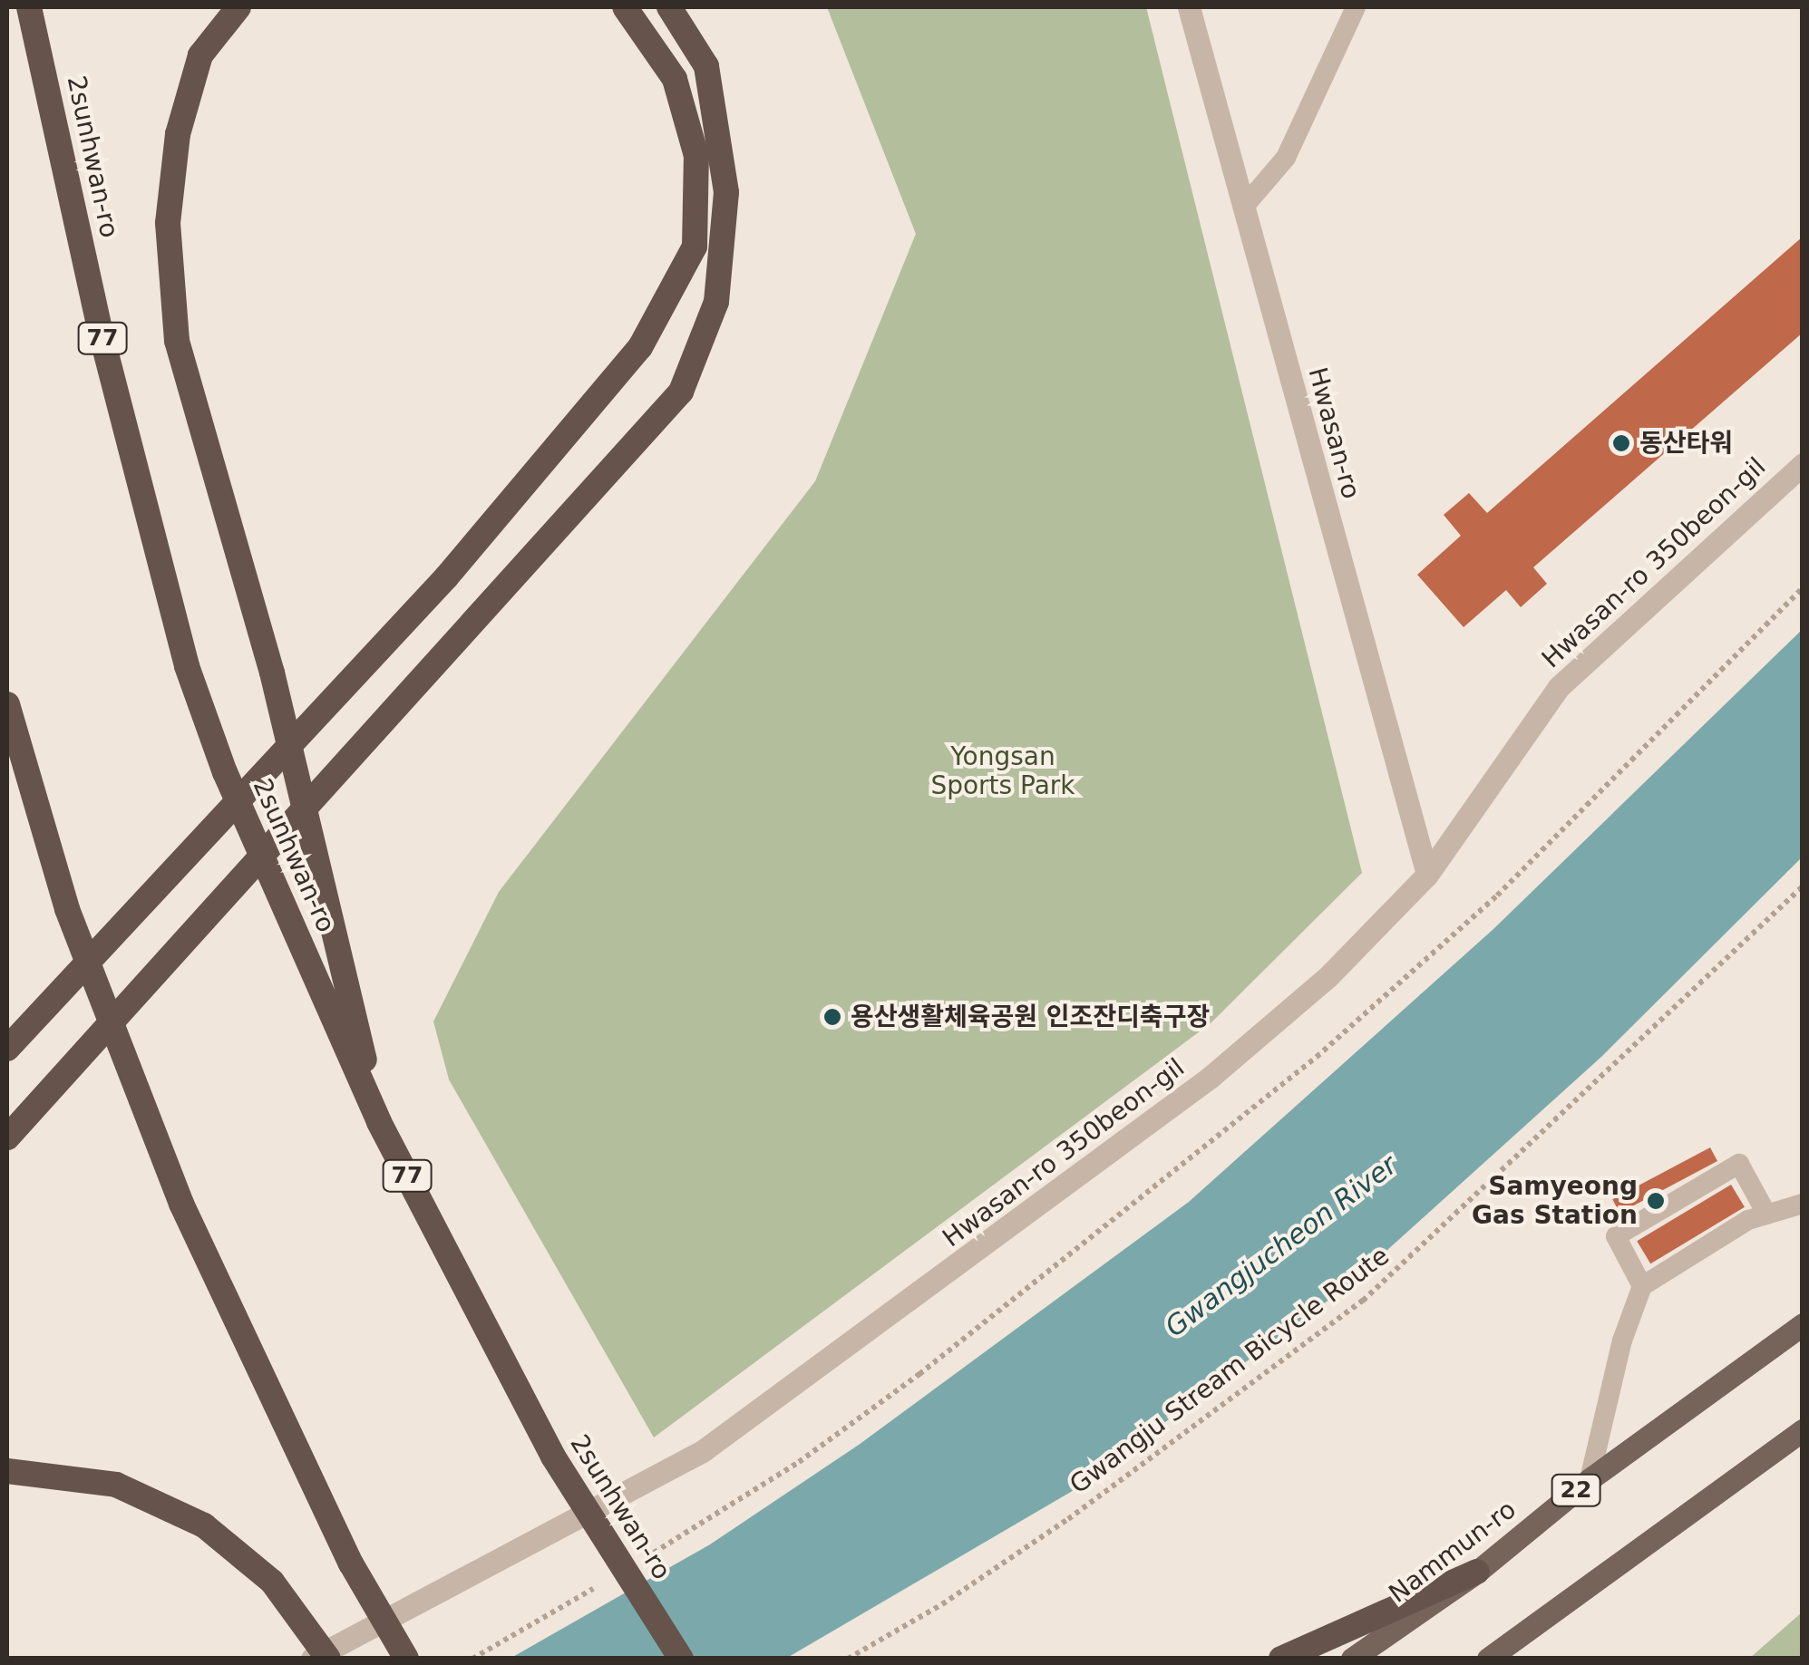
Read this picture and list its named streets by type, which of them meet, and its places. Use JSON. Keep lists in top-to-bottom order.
{
  "streets": {
    "highway": ["2sunhwan-ro", "77"],
    "main road": ["22", "Nammun-ro"],
    "street": ["Hwasan-ro", "Hwasan-ro 350beon-gil"],
    "path": ["Gwangju Stream Bicycle Route"]
  },
  "crossings": [
    ["Hwasan-ro", "Hwasan-ro 350beon-gil"]
  ],
  "water": ["Gwangjucheon River"],
  "parks": ["Yongsan Sports Park"],
  "places": ["동산타워", "용산생활체육공원 인조잔디축구장", "Samyeong Gas Station"]
}
